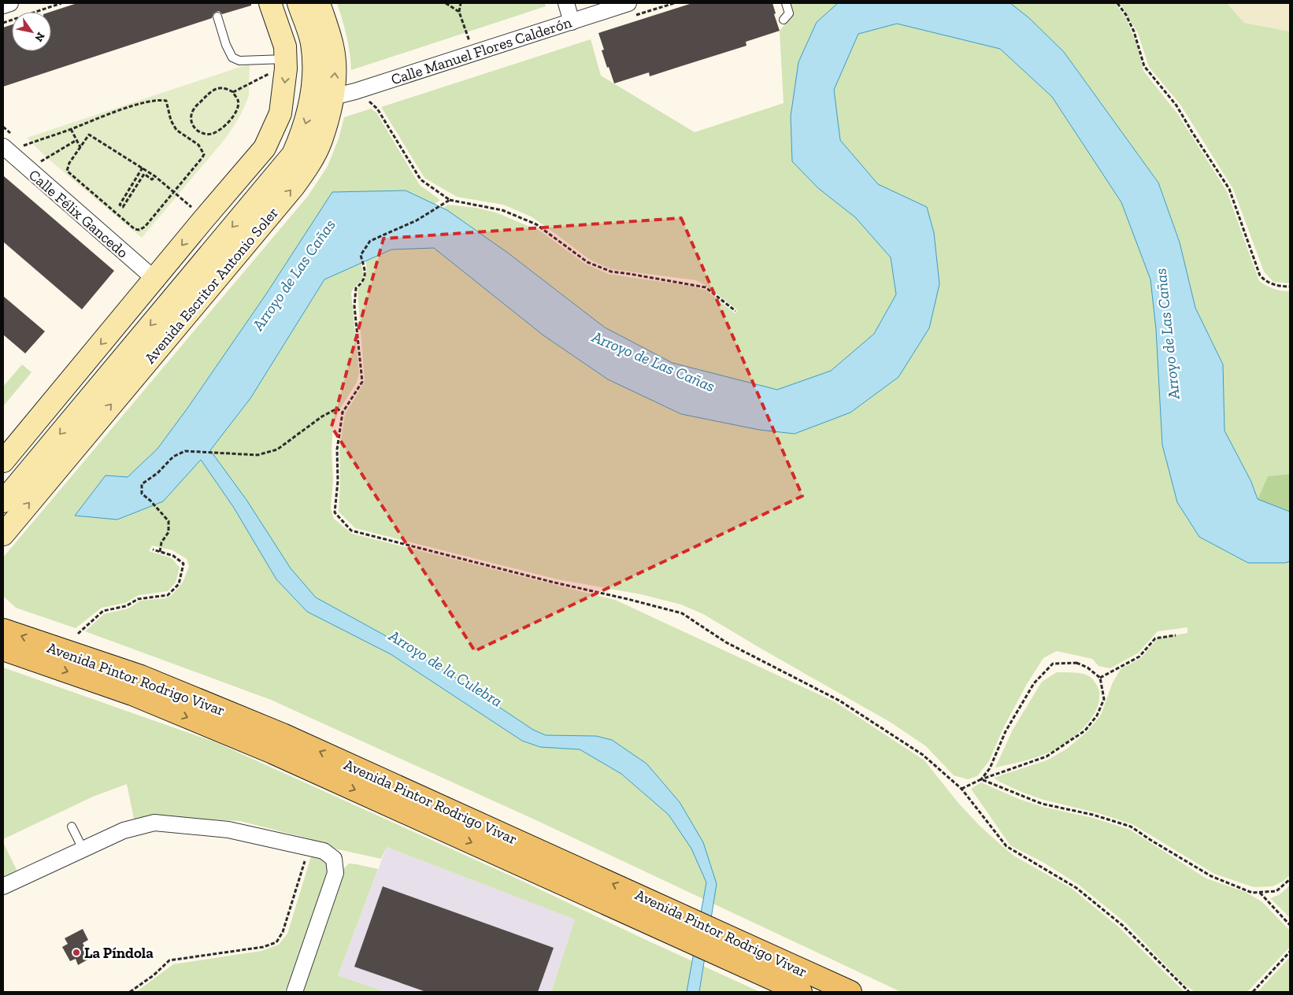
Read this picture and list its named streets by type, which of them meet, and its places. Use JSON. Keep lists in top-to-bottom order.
{
  "streets": {
    "main road": ["Avenida Pintor Rodrigo Vivar"],
    "street": ["Calle Manuel Flores Calderón", "Calle Félix Gancedo", "Avenida Escritor Antonio Soler"]
  },
  "crossings": [
    ["Calle Manuel Flores Calderón", "Avenida Escritor Antonio Soler"]
  ],
  "water": ["Arroyo de Las Cañas", "Arroyo de la Culebra"],
  "places": ["La Píndola"],
  "north": "bottom right"
}
